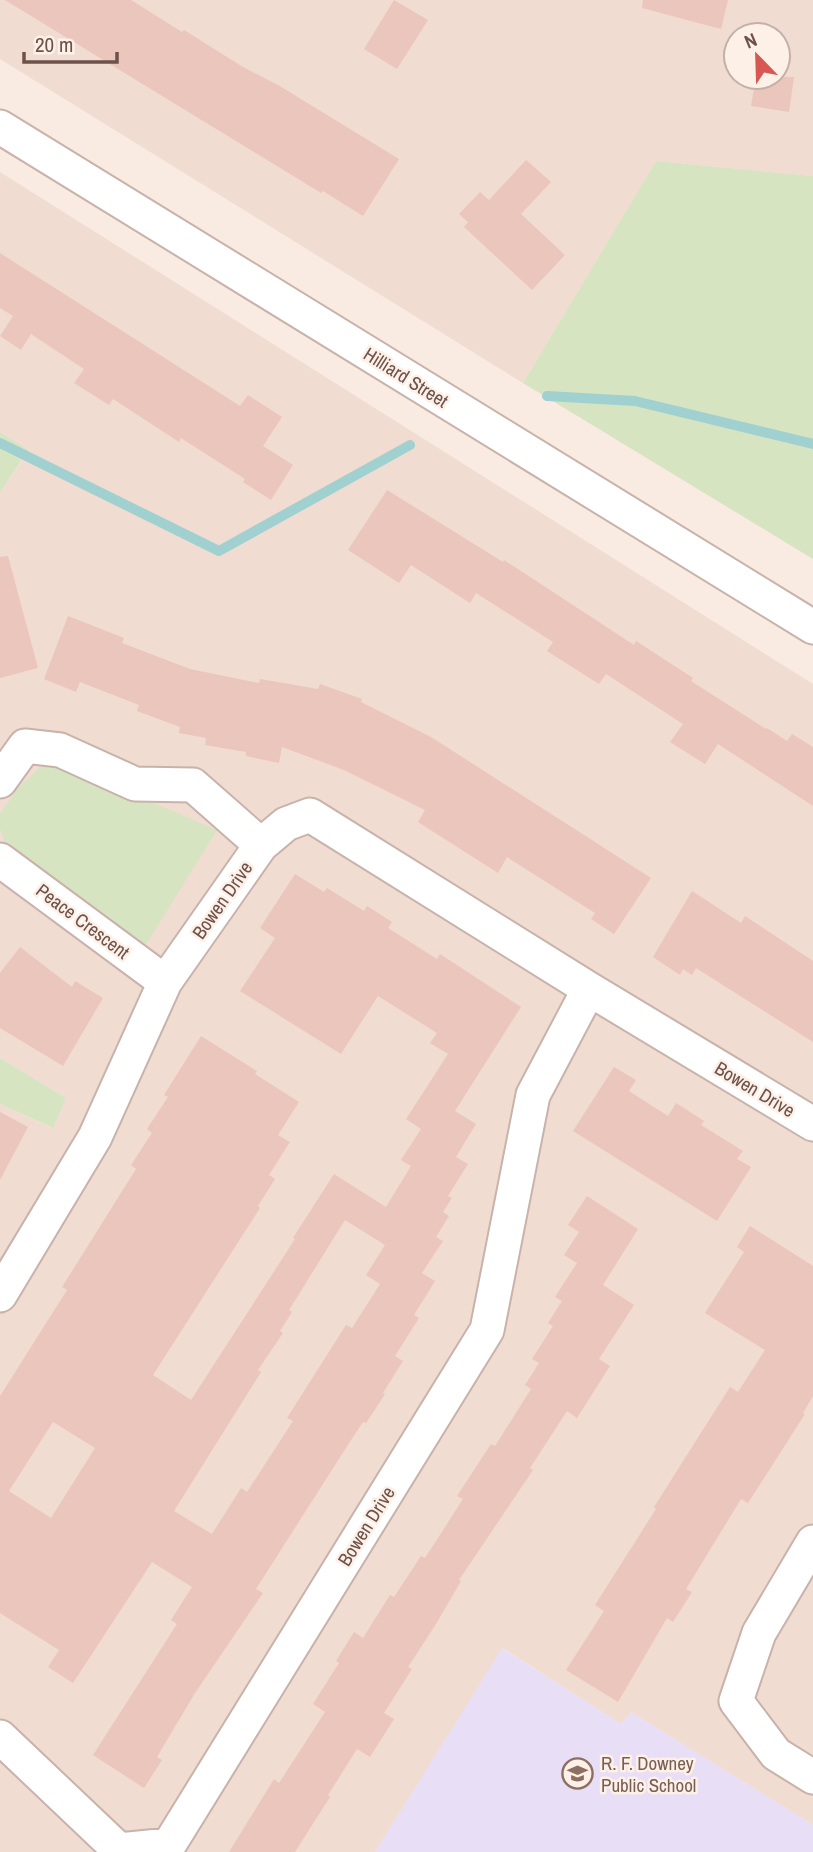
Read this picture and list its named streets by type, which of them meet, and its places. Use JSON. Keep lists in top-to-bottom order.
{
  "streets": {
    "street": ["Hilliard Street", "Bowen Drive", "Peace Crescent"]
  },
  "crossings": [
    ["Bowen Drive", "Peace Crescent"]
  ],
  "places": {
    "school or university": ["R. F. Downey Public School"]
  },
  "scale_bar": "20 m",
  "north": "top left"
}
